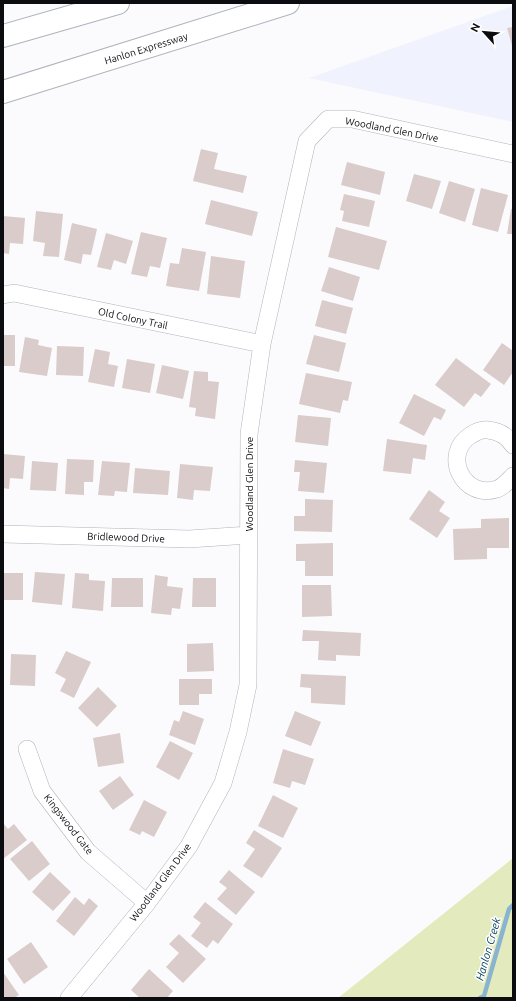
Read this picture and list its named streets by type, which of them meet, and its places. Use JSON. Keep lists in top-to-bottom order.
{
  "streets": {
    "highway": ["Hanlon Expressway"],
    "street": [
      "Woodland Glen Drive",
      "Old Colony Trail",
      "Bridlewood Drive",
      "Kingswood Gate"
    ]
  },
  "crossings": [
    ["Woodland Glen Drive", "Old Colony Trail"],
    ["Woodland Glen Drive", "Bridlewood Drive"],
    ["Woodland Glen Drive", "Kingswood Gate"]
  ],
  "water": ["Hanlon Creek"],
  "north": "top left"
}
